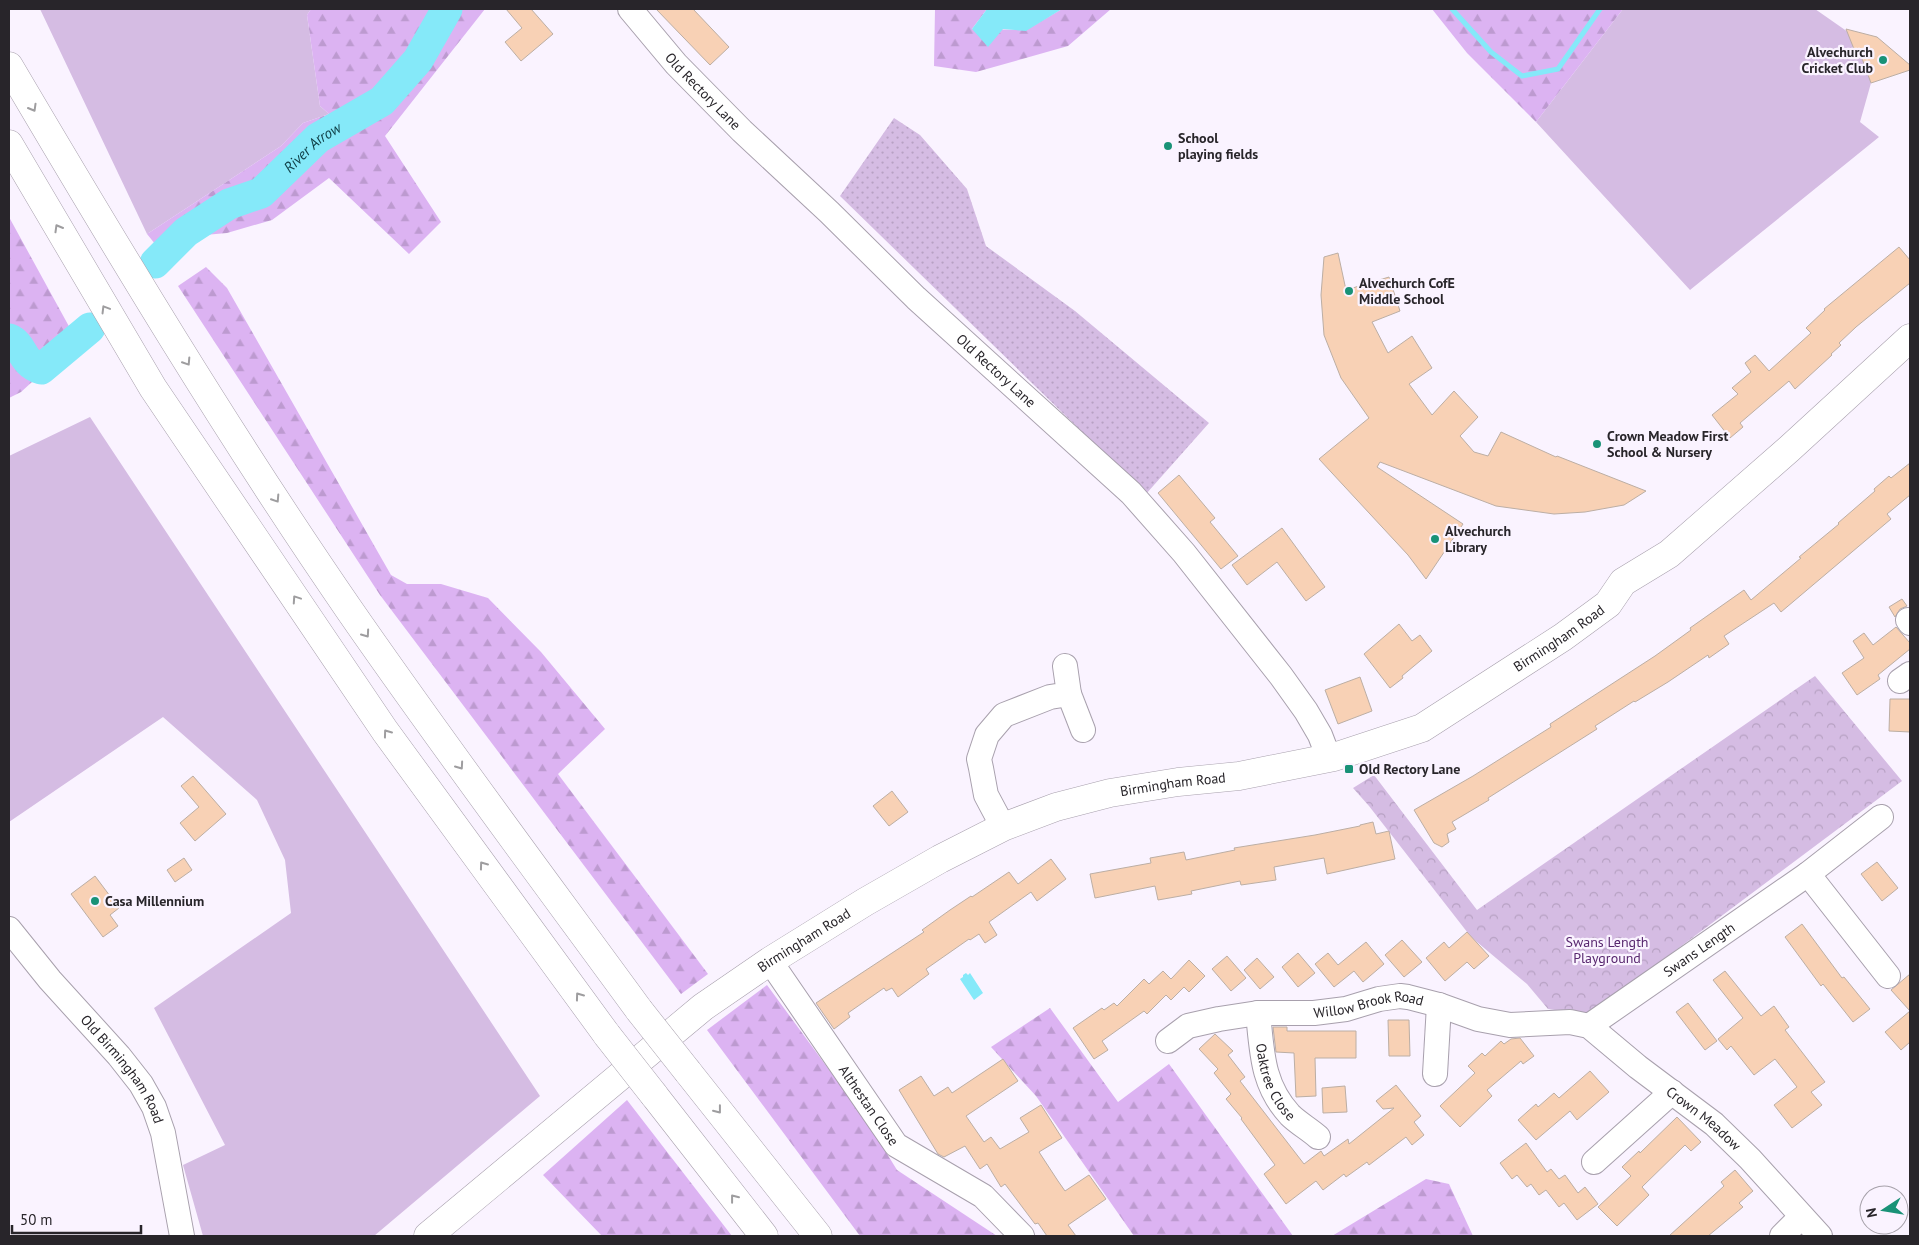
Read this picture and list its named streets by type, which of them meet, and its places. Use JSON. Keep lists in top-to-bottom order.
{
  "streets": {
    "main road": ["Birmingham Road"],
    "street": [
      "Old Rectory Lane",
      "Swans Length",
      "Willow Brook Road",
      "Old Birmingham Road",
      "Oaktree Close",
      "Althestan Close",
      "Crown Meadow"
    ]
  },
  "crossings": [
    ["Old Rectory Lane", "Birmingham Road"],
    ["Birmingham Road", "Althestan Close"],
    ["Swans Length", "Willow Brook Road"],
    ["Swans Length", "Crown Meadow"],
    ["Willow Brook Road", "Oaktree Close"],
    ["Willow Brook Road", "Crown Meadow"]
  ],
  "water": ["River Arrow"],
  "parks": ["Swans Length Playground"],
  "places": {
    "other": [
      "Alvechurch Cricket Club",
      "School playing fields",
      "Alvechurch CofE Middle School",
      "Crown Meadow First School & Nursery",
      "Alvechurch Library",
      "Casa Millennium"
    ],
    "transit": ["Old Rectory Lane"]
  },
  "scale_bar": "50 m",
  "north": "left"
}
